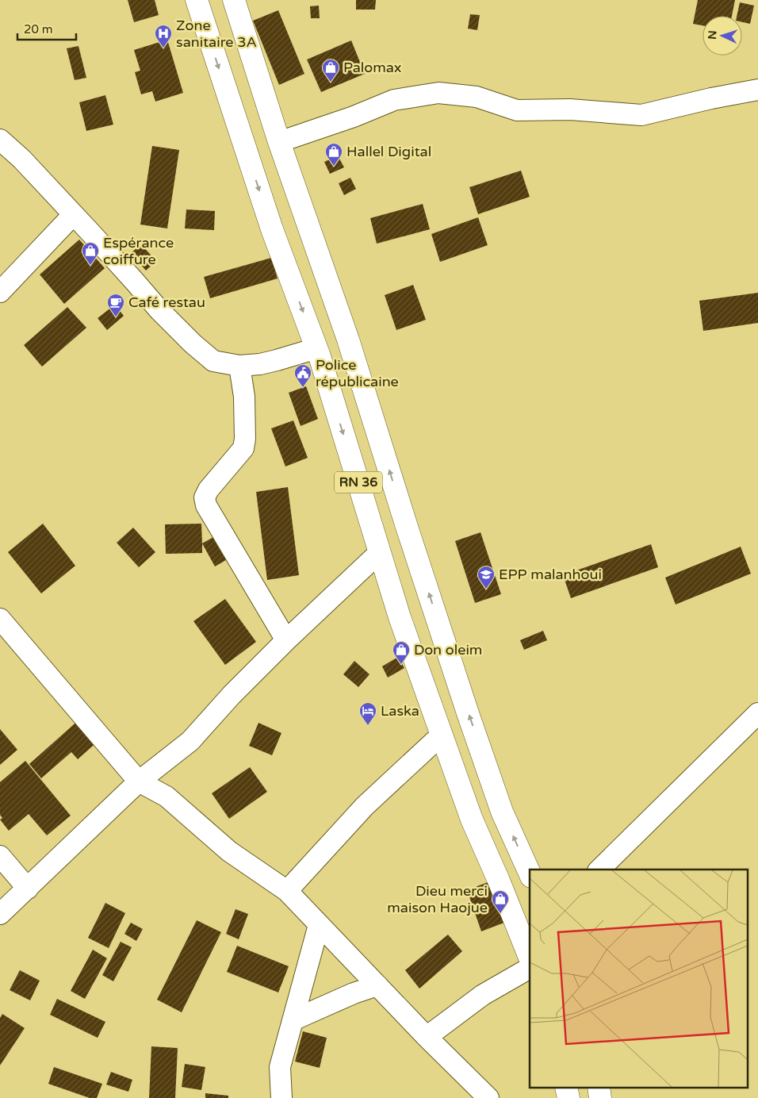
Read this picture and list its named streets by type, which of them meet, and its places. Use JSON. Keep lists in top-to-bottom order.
{
  "streets": {
    "main road": ["RN 36"]
  },
  "places": {
    "hospital": ["Zone sanitaire 3A"],
    "shop": [
      "Palomax",
      "Hallel Digital",
      "Espérance coiffure",
      "Don oleim",
      "Dieu merci maison Haojue"
    ],
    "cafe": ["Café restau"],
    "public building": ["Police républicaine"],
    "school or university": ["EPP malanhoui"],
    "hotel": ["Laska"]
  },
  "scale_bar": "20 m",
  "north": "left"
}
